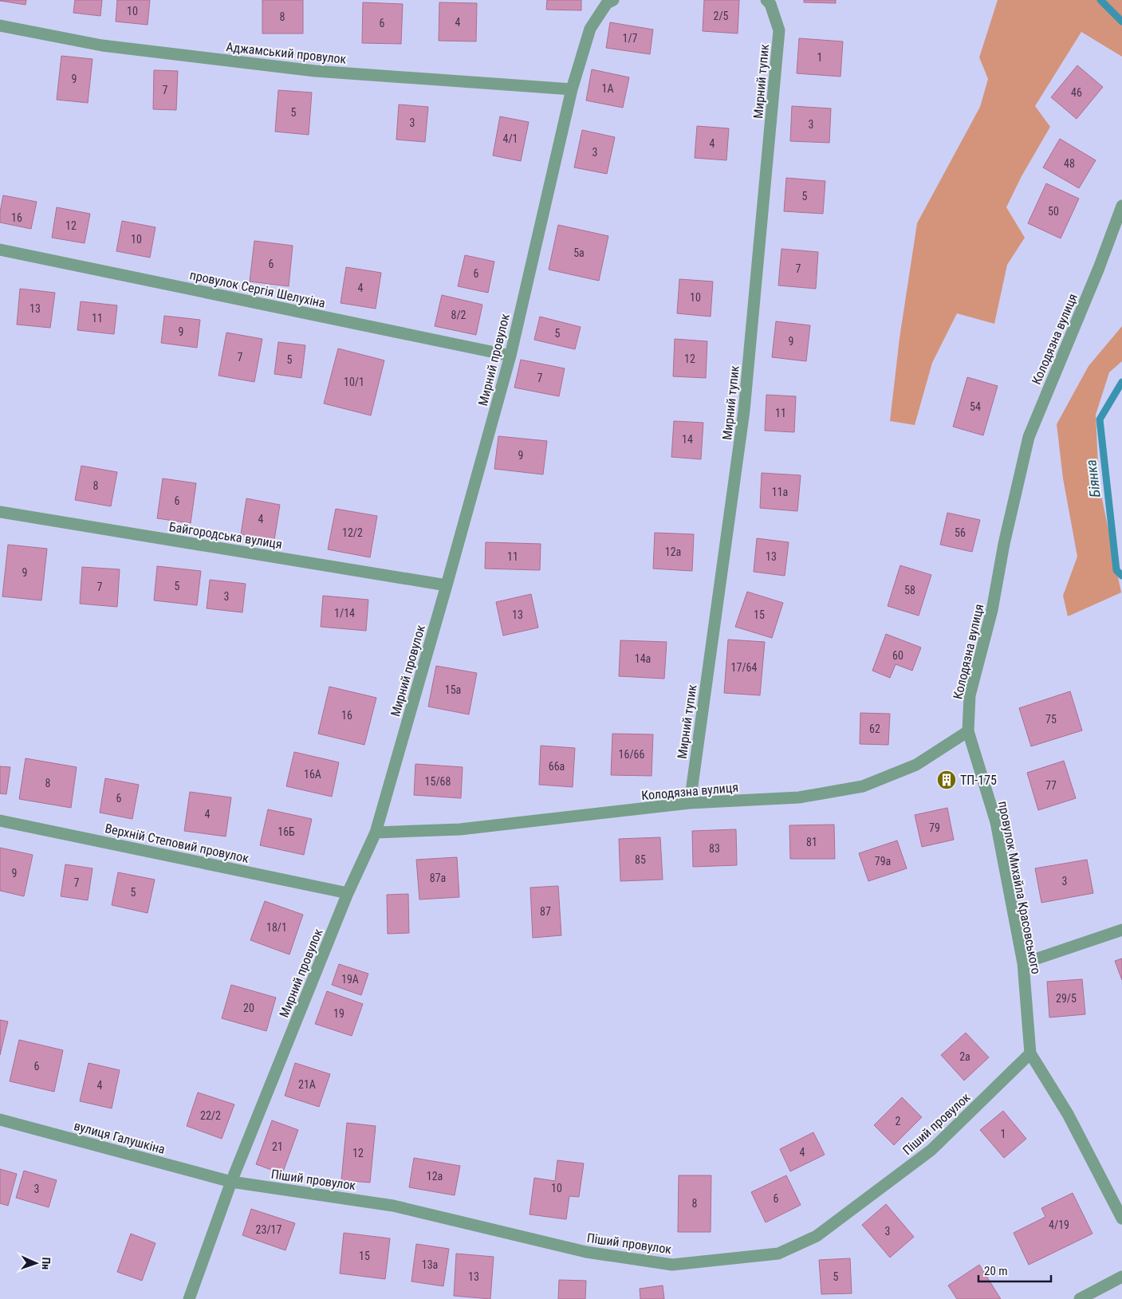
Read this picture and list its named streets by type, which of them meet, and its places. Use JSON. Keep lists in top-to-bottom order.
{
  "streets": {
    "street": [
      "Аджамський провулок",
      "Мирний тупик",
      "провулок Сергія Шелухіна",
      "Колодязна вулиця",
      "Мирний провулок",
      "Байгородська вулиця",
      "Верхній Степовий провулок",
      "провулок Михайла Красовського",
      "Піший провулок",
      "вулиця Галушкіна"
    ]
  },
  "crossings": [
    ["Аджамський провулок", "Мирний провулок"],
    ["Мирний тупик", "Колодязна вулиця"],
    ["провулок Сергія Шелухіна", "Мирний провулок"],
    ["Колодязна вулиця", "Мирний провулок"],
    ["Колодязна вулиця", "провулок Михайла Красовського"],
    ["Мирний провулок", "Байгородська вулиця"],
    ["Мирний провулок", "Верхній Степовий провулок"],
    ["Мирний провулок", "Піший провулок"],
    ["Мирний провулок", "вулиця Галушкіна"],
    ["провулок Михайла Красовського", "Піший провулок"],
    ["Піший провулок", "вулиця Галушкіна"]
  ],
  "water": ["Біянка"],
  "places": {
    "building": ["ТП-175"]
  },
  "house_numbers": [
    "10",
    "2/5",
    "8",
    "4",
    "6",
    "1/7",
    "1",
    "9",
    "1А",
    "7",
    "46",
    "5",
    "3",
    "3",
    "4/1",
    "4",
    "3",
    "48",
    "5",
    "50",
    "16",
    "12",
    "10",
    "5а",
    "6",
    "7",
    "6",
    "4",
    "10",
    "13",
    "8/2",
    "11",
    "9",
    "5",
    "9",
    "7",
    "12",
    "5",
    "7",
    "10/1",
    "54",
    "11",
    "14",
    "9",
    "8",
    "11а",
    "6",
    "4",
    "12/2",
    "56",
    "12а",
    "11",
    "13",
    "9",
    "5",
    "7",
    "58",
    "3",
    "1/14",
    "13",
    "15",
    "60",
    "14а",
    "17/64",
    "15а",
    "16",
    "75",
    "62",
    "16/66",
    "66а",
    "16А",
    "15/68",
    "8",
    "77",
    "6",
    "4",
    "79",
    "16Б",
    "81",
    "83",
    "85",
    "79а",
    "9",
    "87а",
    "3",
    "7",
    "5",
    "87",
    "18/1",
    "19А",
    "29/5",
    "20",
    "19",
    "2а",
    "6",
    "21А",
    "4",
    "22/2",
    "2",
    "1",
    "21",
    "4",
    "12",
    "12а",
    "10",
    "3",
    "6",
    "8",
    "4/19",
    "23/17",
    "3",
    "15",
    "13а",
    "13",
    "5"
  ],
  "scale_bar": "20 m",
  "north": "right"
}
